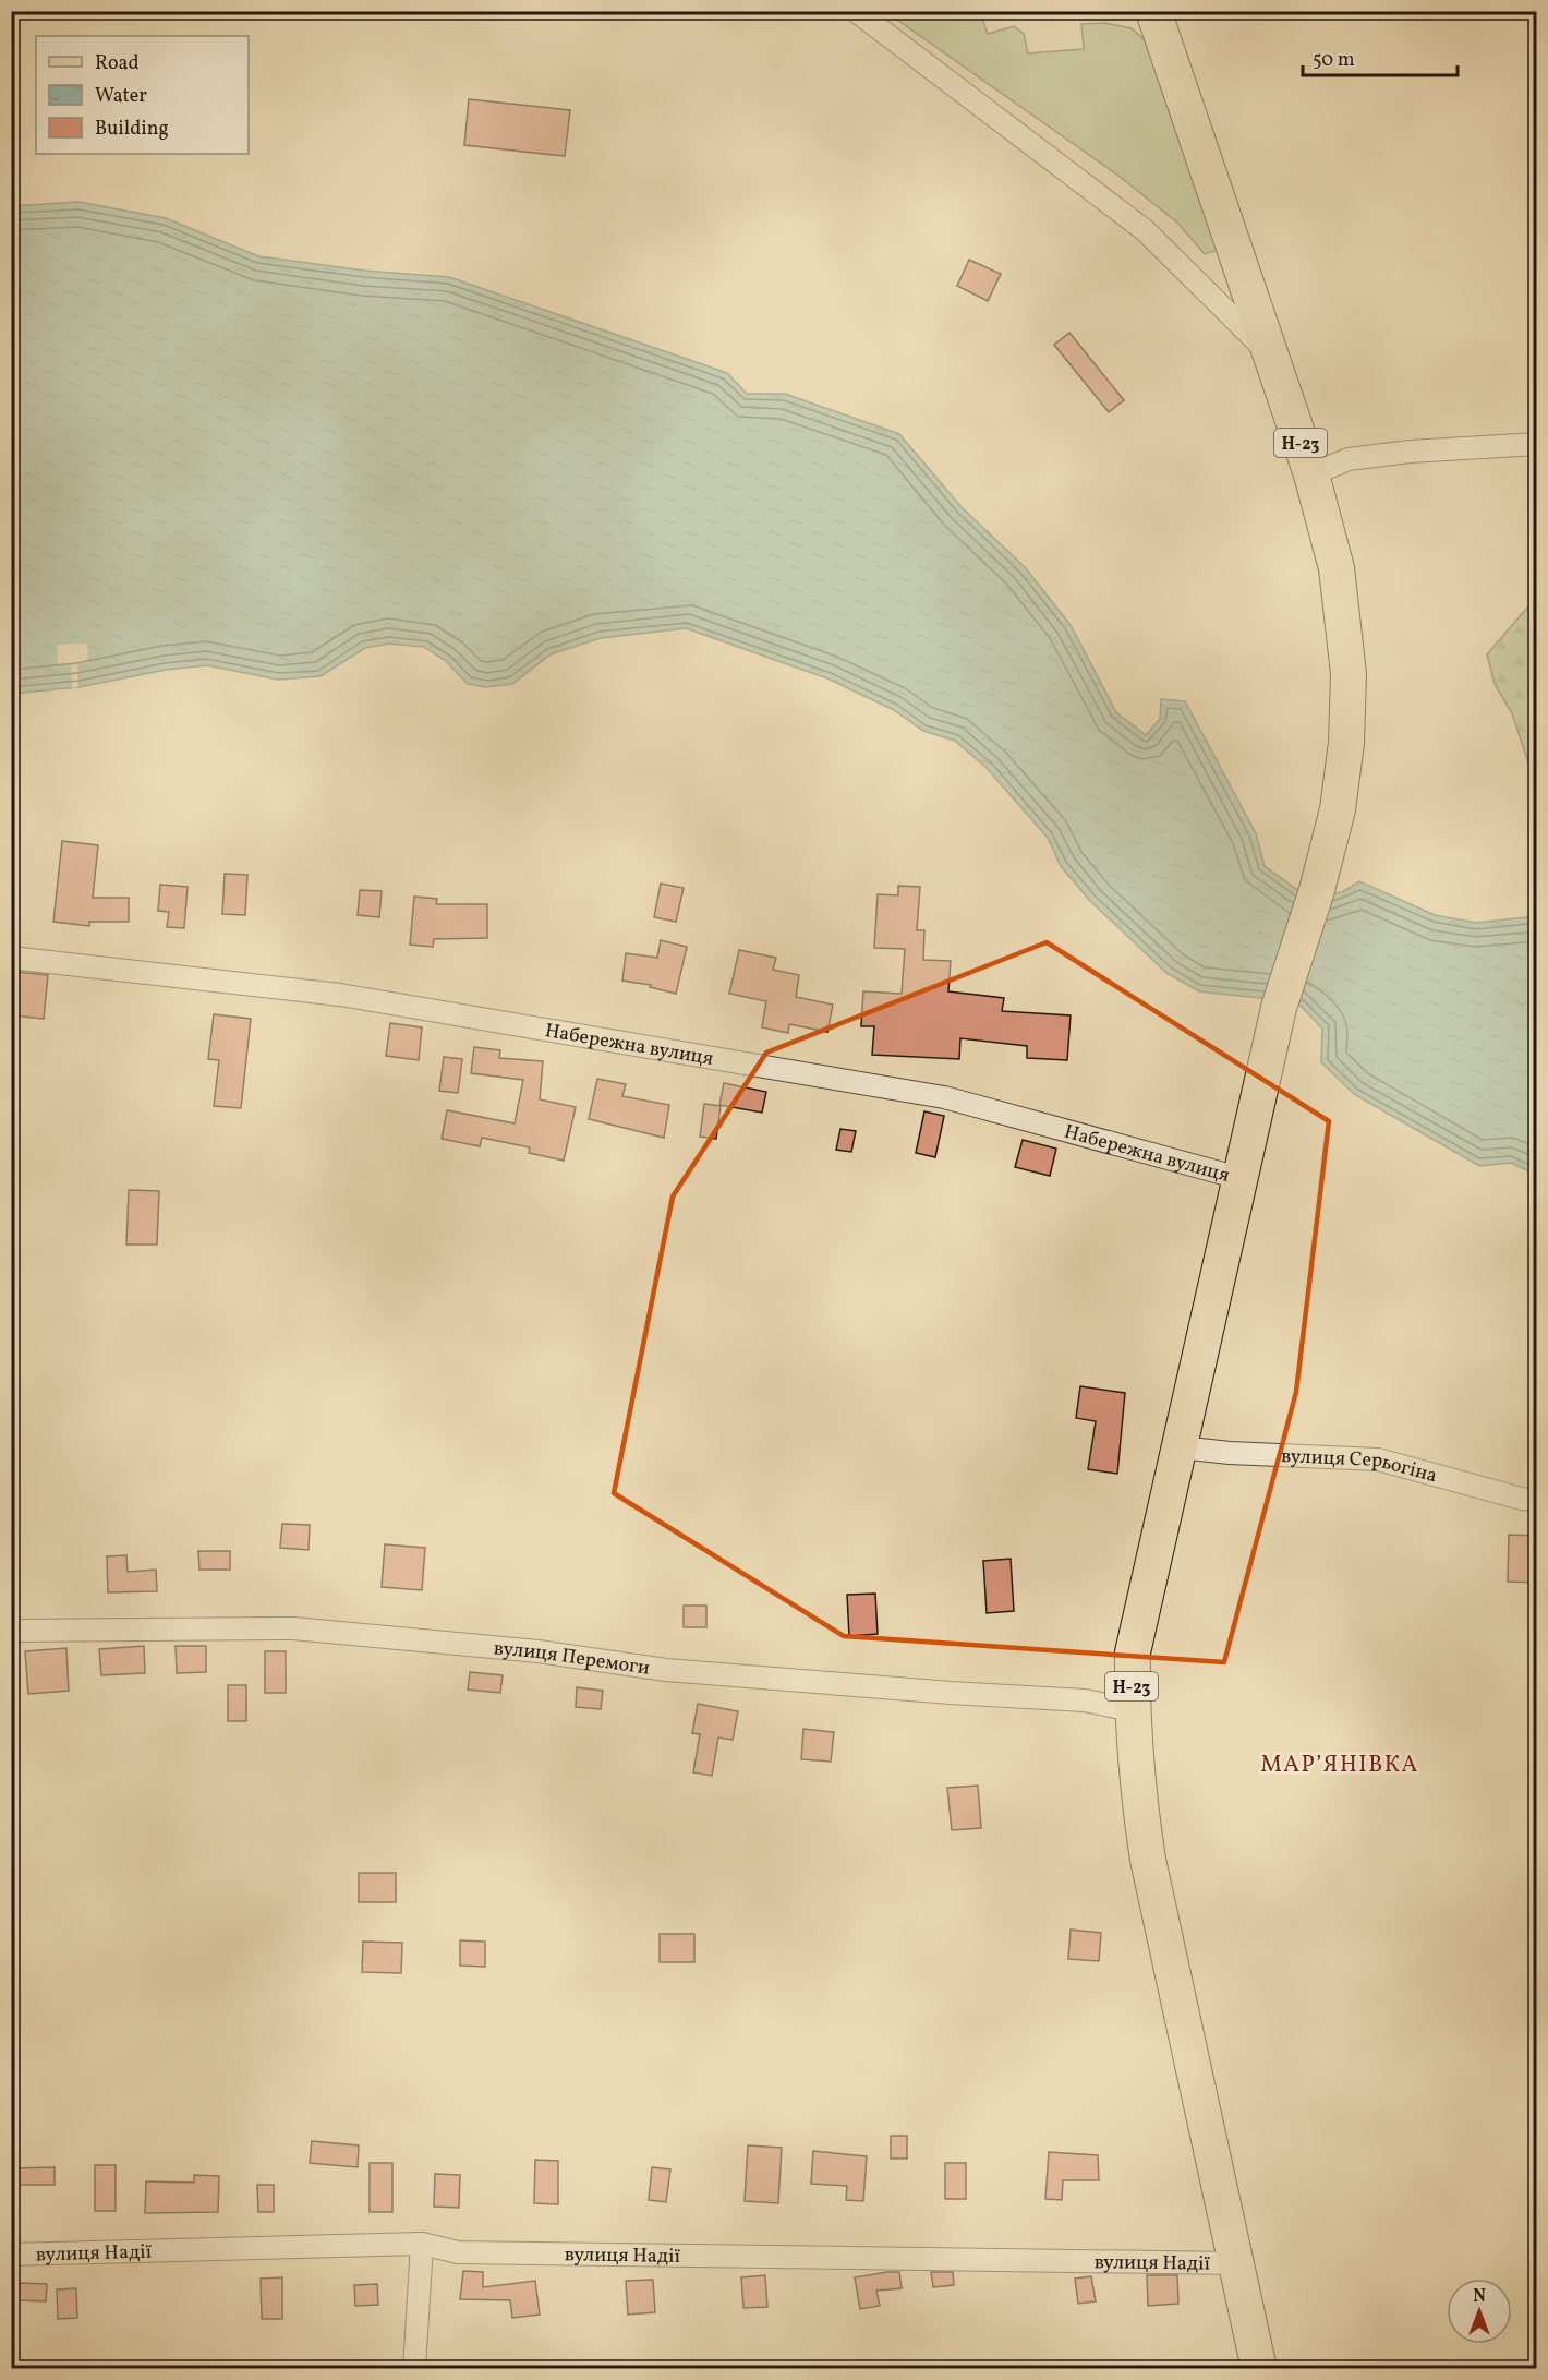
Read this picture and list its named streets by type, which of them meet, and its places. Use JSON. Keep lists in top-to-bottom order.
{
  "streets": {
    "main road": ["Н-23"],
    "street": [
      "Набережна вулиця",
      "вулиця Серьогіна",
      "вулиця Перемоги",
      "вулиця Надії"
    ]
  },
  "crossings": [
    ["Н-23", "Набережна вулиця"],
    ["Н-23", "вулиця Серьогіна"],
    ["Н-23", "вулиця Перемоги"],
    ["Н-23", "вулиця Надії"]
  ],
  "districts": ["МАР’ЯНІВКА"],
  "legend": ["Road", "Water", "Building"],
  "scale_bar": "50 m",
  "north": "top"
}
